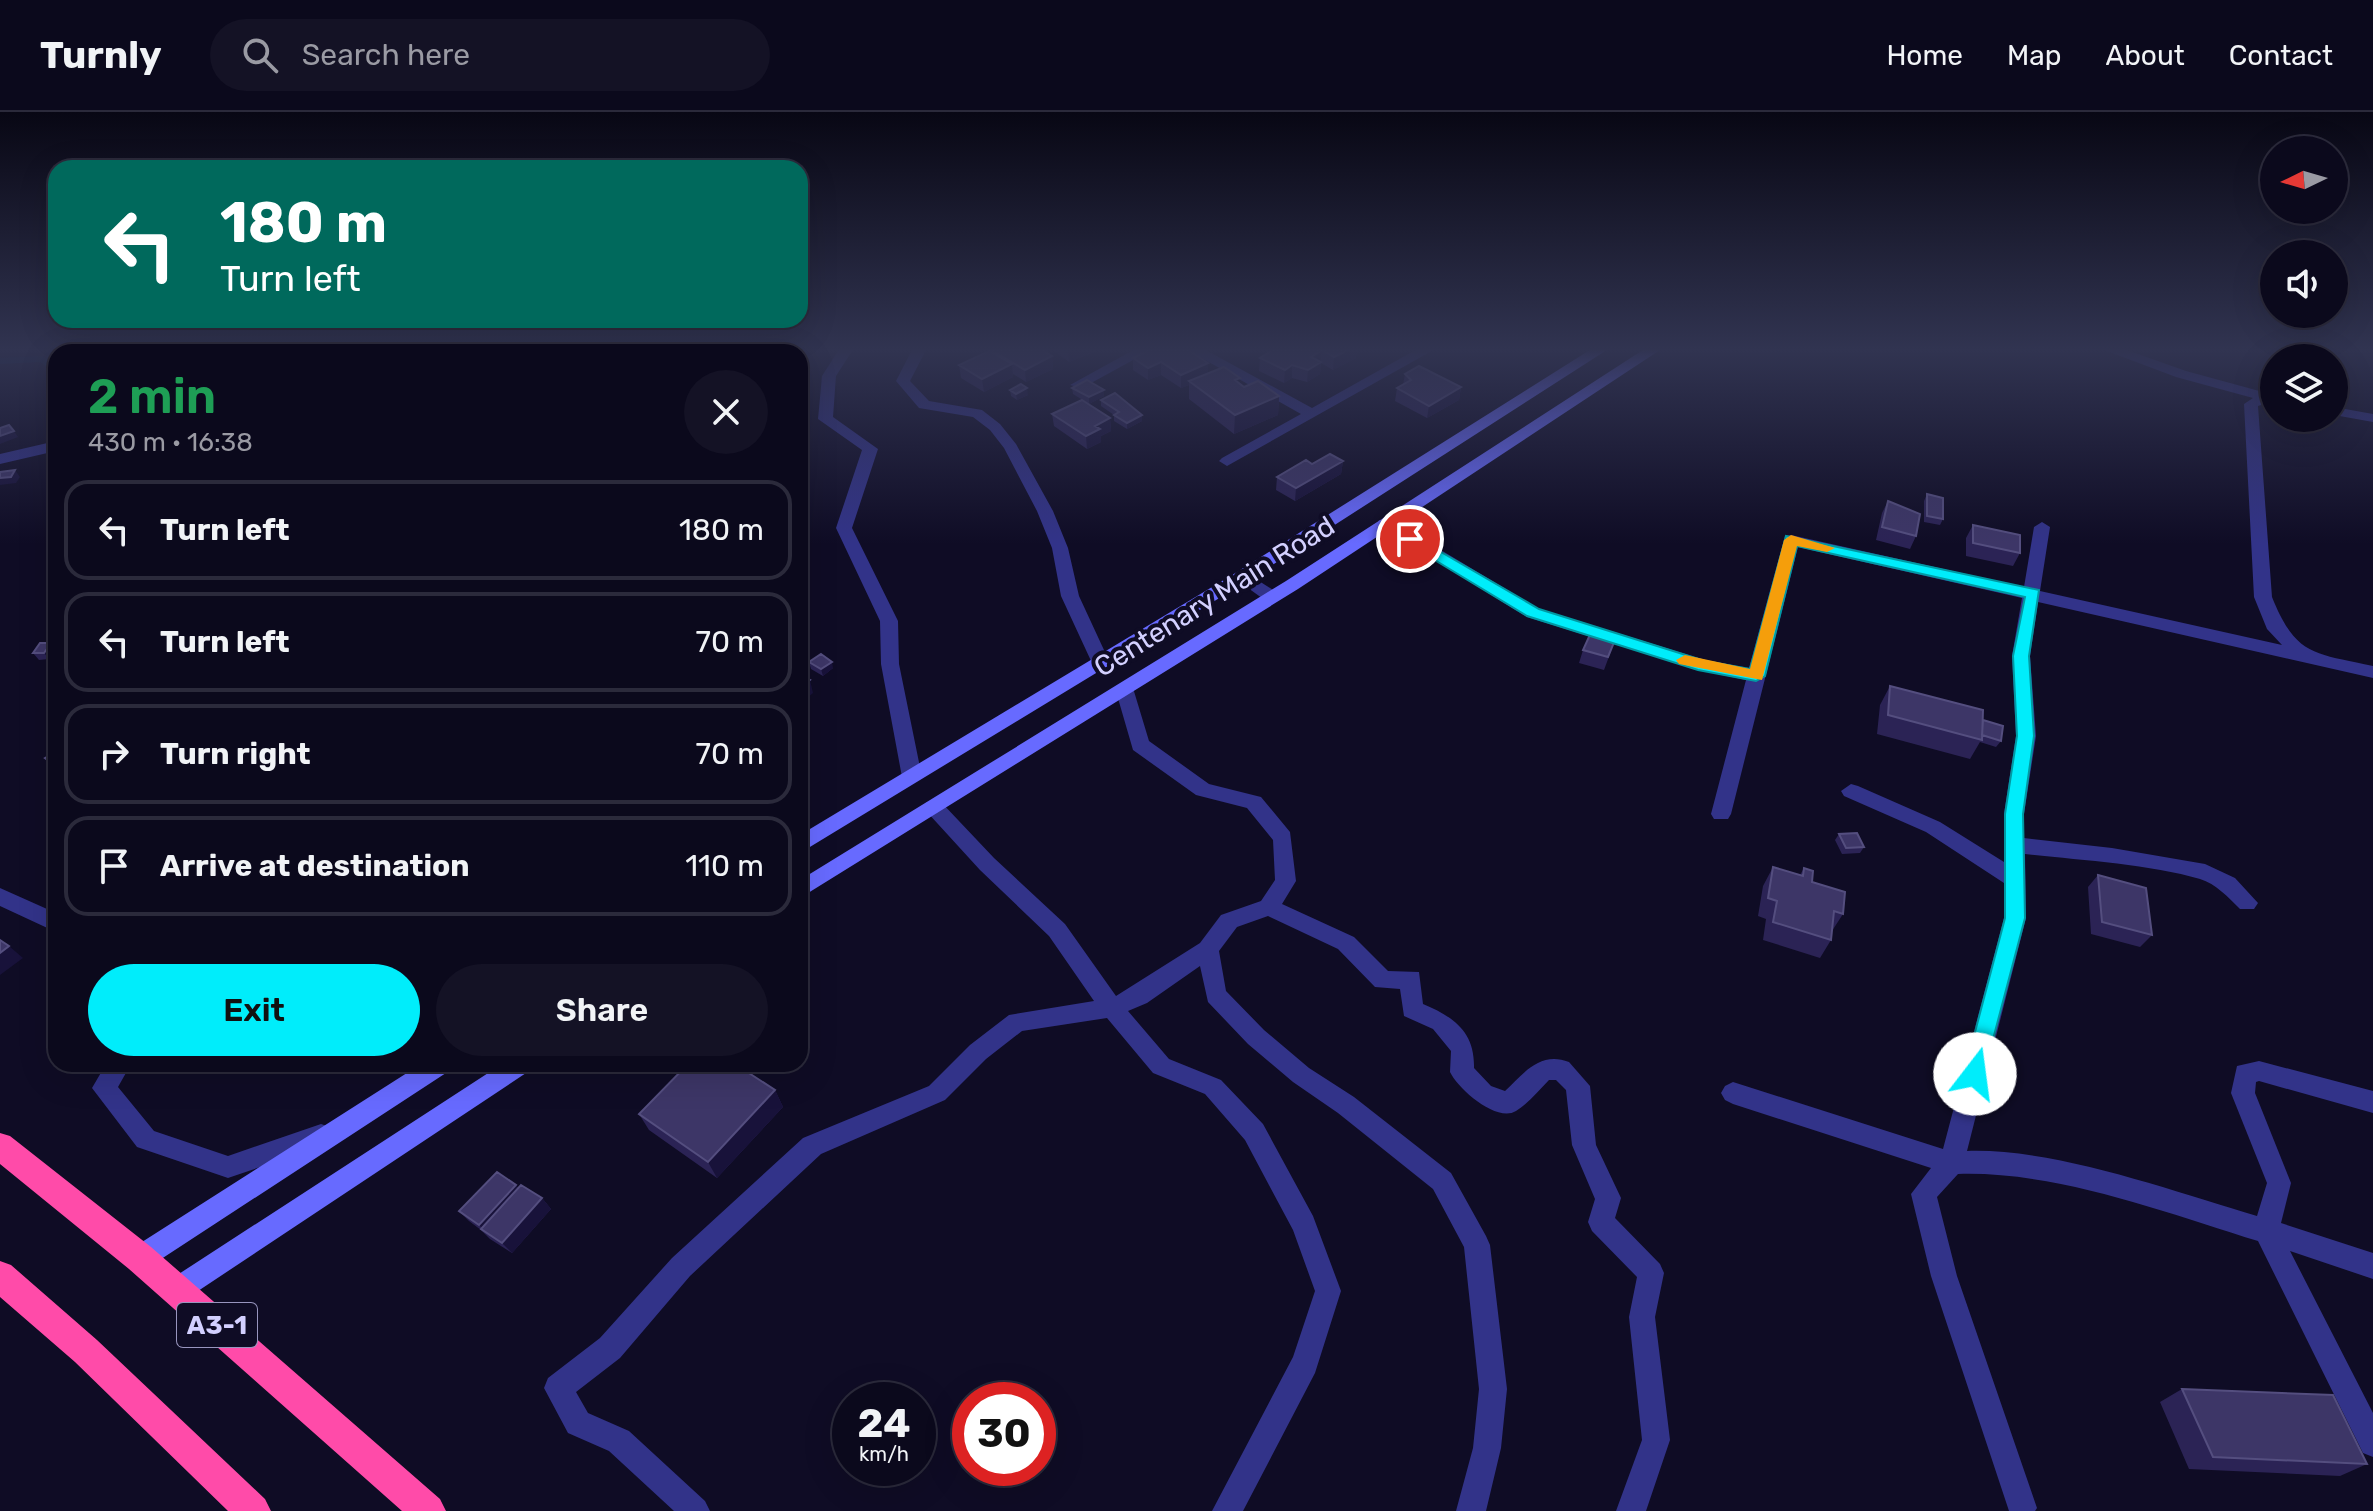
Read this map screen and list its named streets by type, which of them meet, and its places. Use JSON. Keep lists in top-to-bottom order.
{
  "streets": {
    "highway": ["A3-1"],
    "street": ["Centenary Main Road"]
  },
  "north": "left",
  "page": {
    "header": "Turnly",
    "search": "Search here",
    "nav": [
      "Home",
      "Map",
      "About",
      "Contact"
    ],
    "turn": ["180 m", "Turn left"],
    "heading": ["2 min", "430 m · 16:38"],
    "list": [
      {
        "name": "Turn left",
        "value": "180 m"
      },
      {
        "name": "Turn left",
        "value": "70 m"
      },
      {
        "name": "Turn right",
        "value": "70 m"
      },
      {
        "name": "Arrive at destination",
        "value": "110 m"
      }
    ],
    "buttons": ["Exit", "Share"],
    "speed": "24 km/h",
    "limit": "30"
  }
}
